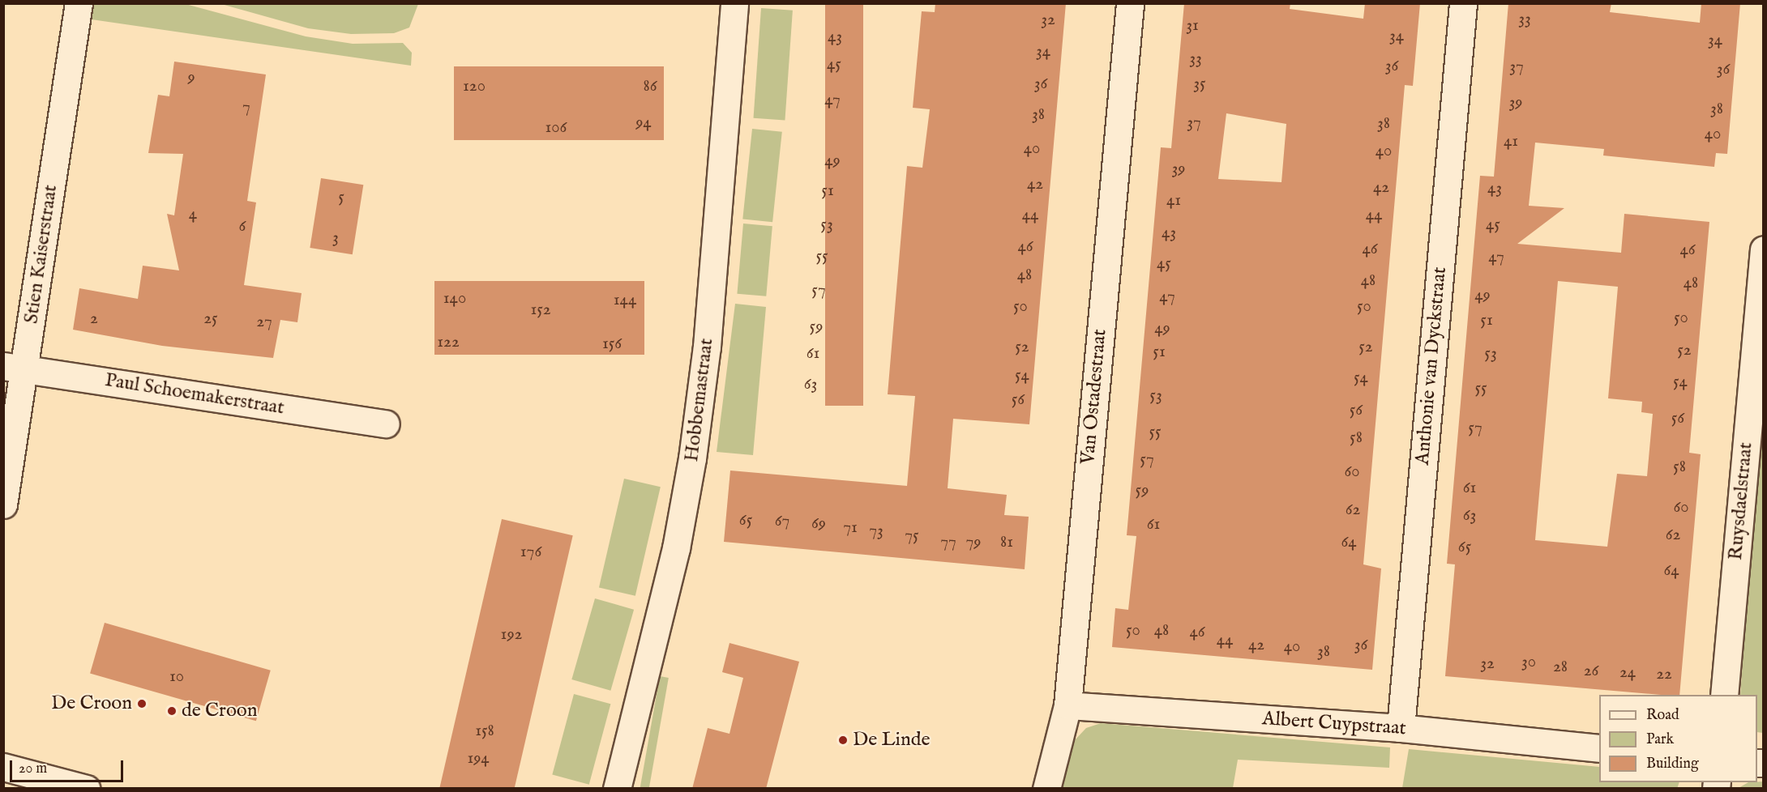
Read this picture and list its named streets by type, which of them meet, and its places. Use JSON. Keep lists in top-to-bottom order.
{
  "streets": {
    "street": [
      "Stien Kaiserstraat",
      "Anthonie van Dyckstraat",
      "Paul Schoemakerstraat",
      "Van Ostadestraat",
      "Hobbemastraat",
      "Ruysdaelstraat",
      "Albert Cuypstraat"
    ]
  },
  "crossings": [
    ["Stien Kaiserstraat", "Paul Schoemakerstraat"],
    ["Anthonie van Dyckstraat", "Albert Cuypstraat"],
    ["Van Ostadestraat", "Albert Cuypstraat"]
  ],
  "places": ["De Croon", "de Croon", "De Linde"],
  "house_numbers": [
    "33",
    "32",
    "31",
    "34",
    "43",
    "34",
    "34",
    "33",
    "45",
    "36",
    "37",
    "36",
    "9",
    "36",
    "35",
    "120",
    "86",
    "47",
    "39",
    "7",
    "38",
    "38",
    "94",
    "37",
    "38",
    "106",
    "40",
    "41",
    "40",
    "40",
    "49",
    "39",
    "42",
    "42",
    "43",
    "51",
    "5",
    "41",
    "4",
    "44",
    "44",
    "53",
    "45",
    "6",
    "43",
    "3",
    "46",
    "46",
    "46",
    "55",
    "47",
    "45",
    "48",
    "48",
    "48",
    "57",
    "49",
    "47",
    "140",
    "144",
    "50",
    "50",
    "152",
    "50",
    "2",
    "25",
    "51",
    "27",
    "59",
    "49",
    "122",
    "156",
    "52",
    "52",
    "52",
    "51",
    "61",
    "53",
    "54",
    "54",
    "54",
    "63",
    "55",
    "53",
    "56",
    "56",
    "56",
    "57",
    "55",
    "58",
    "57",
    "58",
    "60",
    "61",
    "59",
    "60",
    "62",
    "63",
    "65",
    "67",
    "69",
    "61",
    "71",
    "73",
    "62",
    "75",
    "77",
    "79",
    "81",
    "64",
    "65",
    "176",
    "64",
    "50",
    "48",
    "46",
    "192",
    "44",
    "42",
    "36",
    "40",
    "38",
    "30",
    "32",
    "28",
    "26",
    "24",
    "22",
    "10",
    "158",
    "194"
  ],
  "legend": ["Road", "Park", "Building"],
  "scale_bar": "20 m"
}
